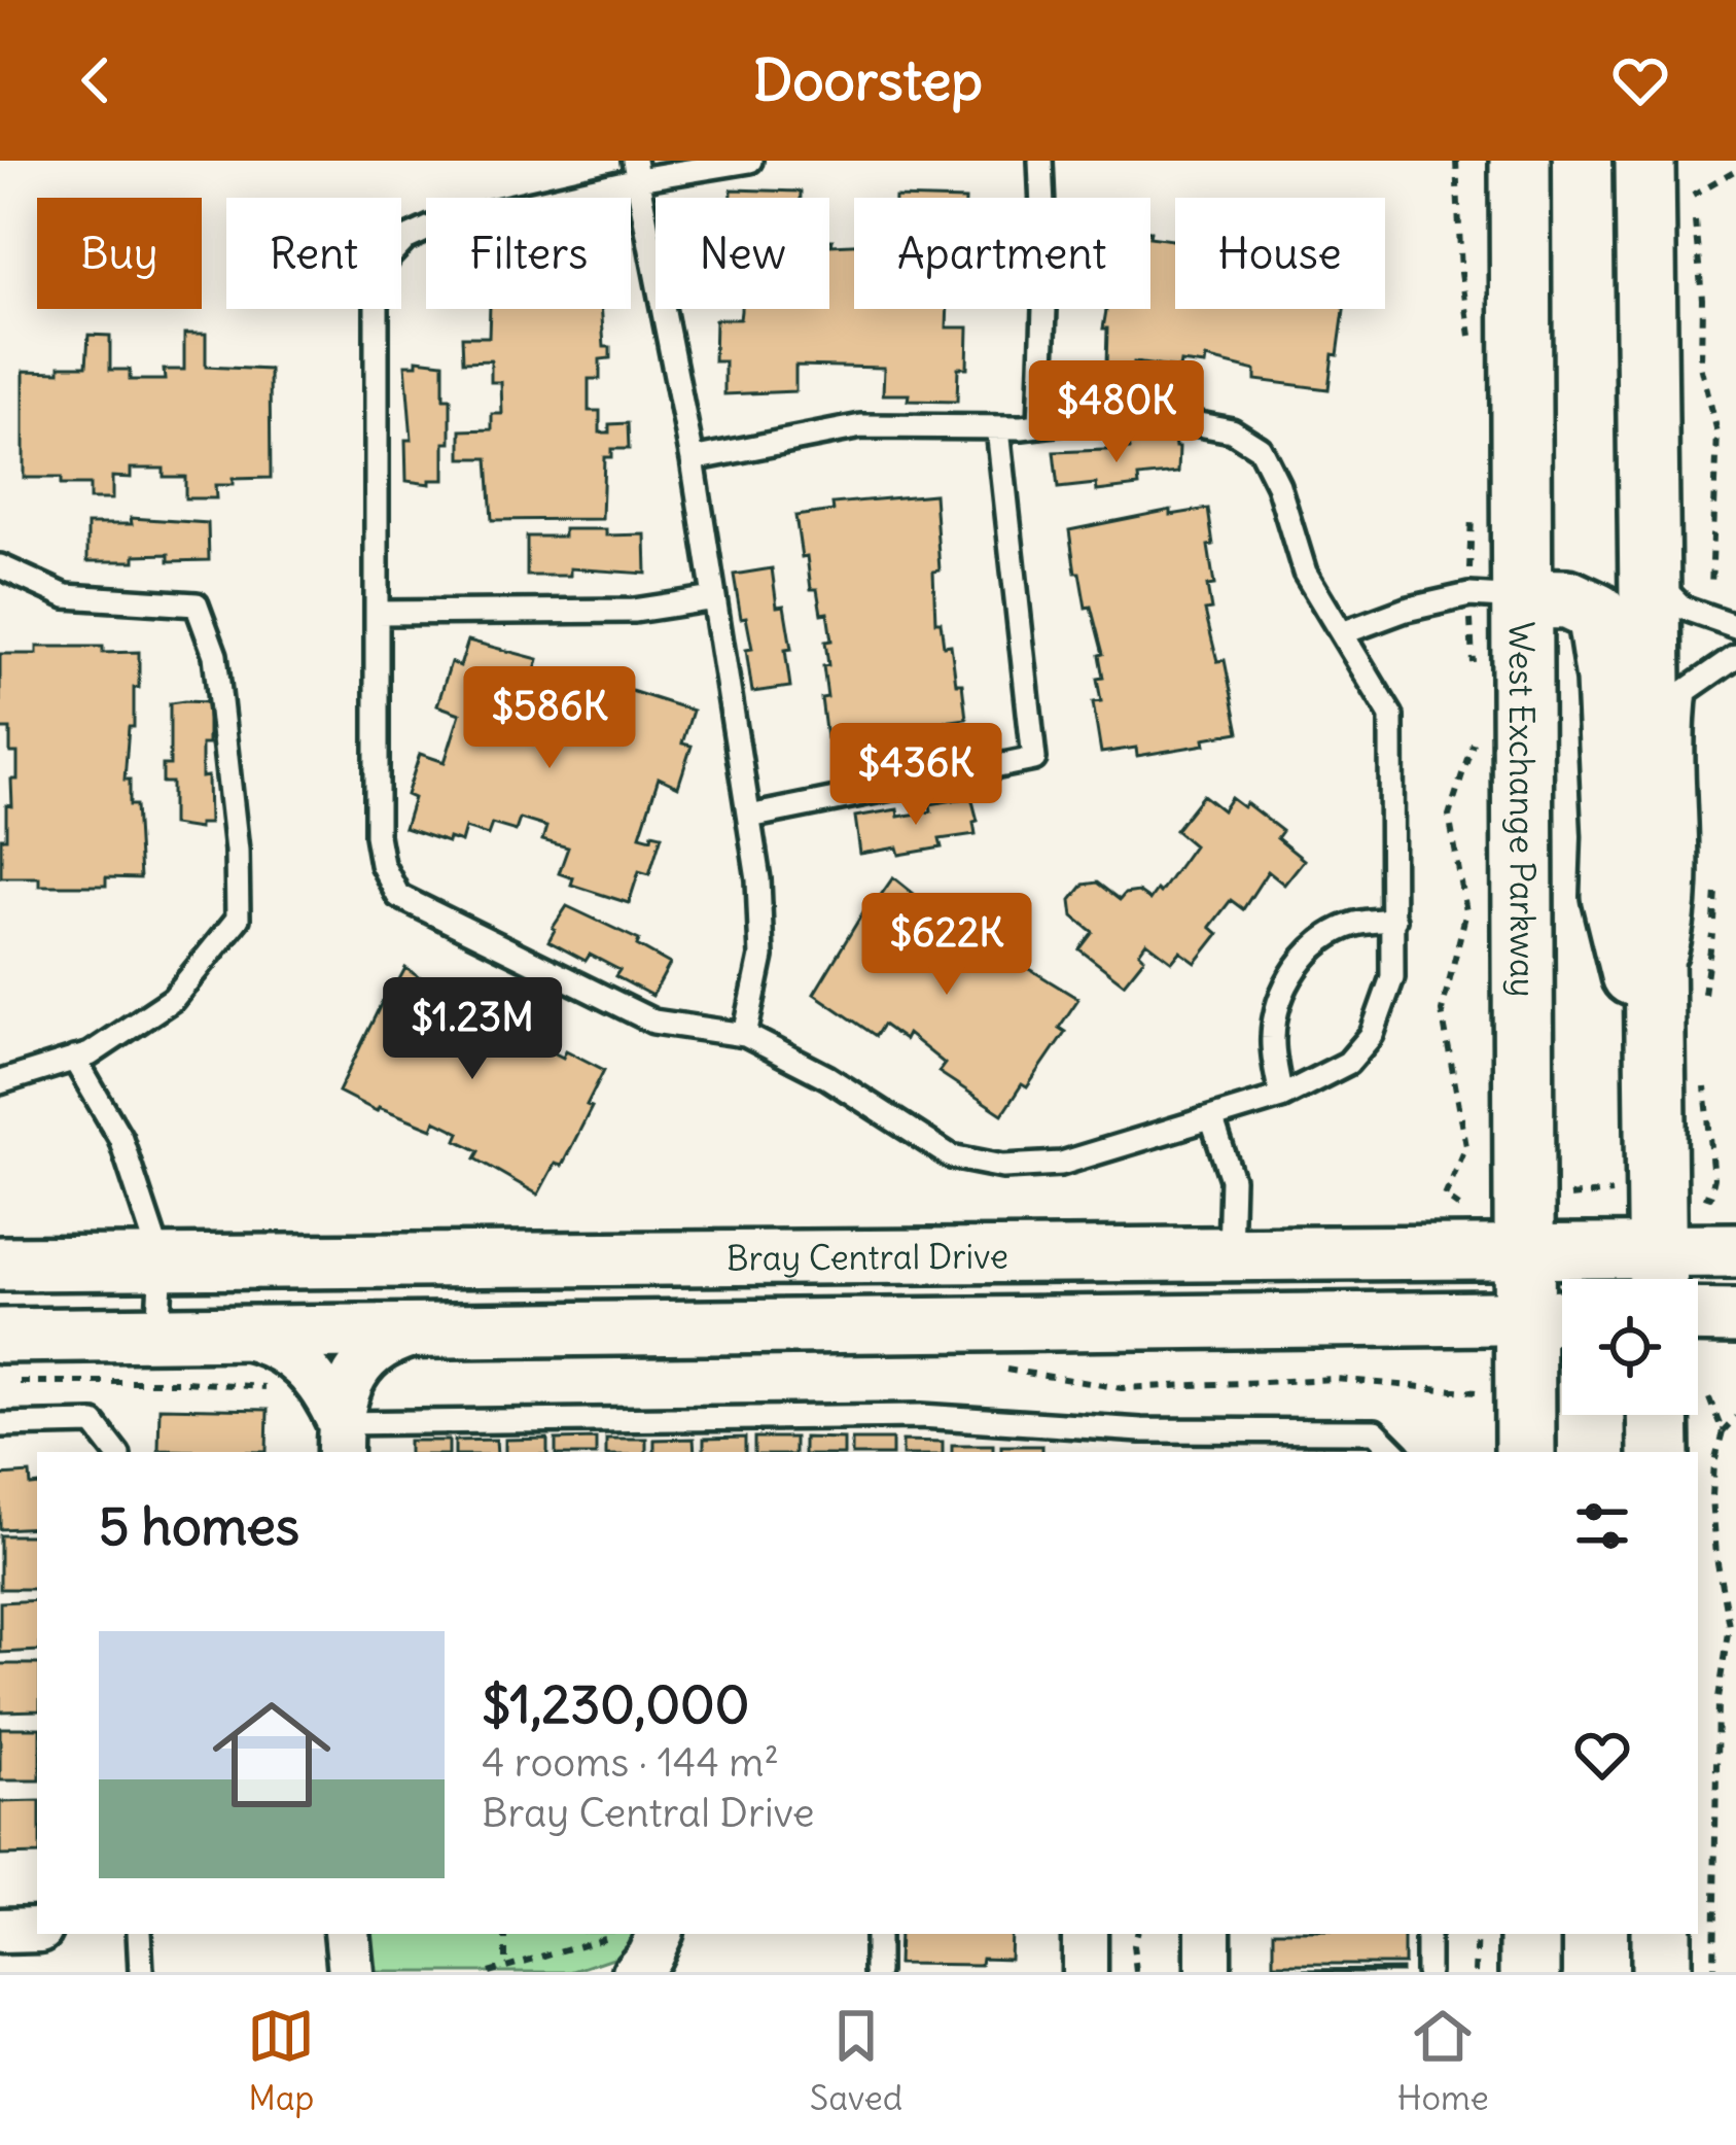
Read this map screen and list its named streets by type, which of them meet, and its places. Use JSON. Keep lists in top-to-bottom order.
{
  "streets": {
    "main road": ["West Exchange Parkway"],
    "street": ["Bray Central Drive"]
  },
  "crossings": [
    ["West Exchange Parkway", "Bray Central Drive"]
  ],
  "page": {
    "header": "Doorstep",
    "chip": [
      "Buy",
      "Rent",
      "Filters",
      "New",
      "Apartment",
      "House"
    ],
    "price": [
      "$480K",
      "$586K",
      "$436K",
      "$622K",
      "$1.23M"
    ],
    "heading": "5 homes",
    "list": [
      {
        "name": "$1,230,000",
        "note": "4 rooms · 144 m² · Bray Central Drive"
      }
    ],
    "tabs": ["Map", "Saved", "Home"]
  }
}
